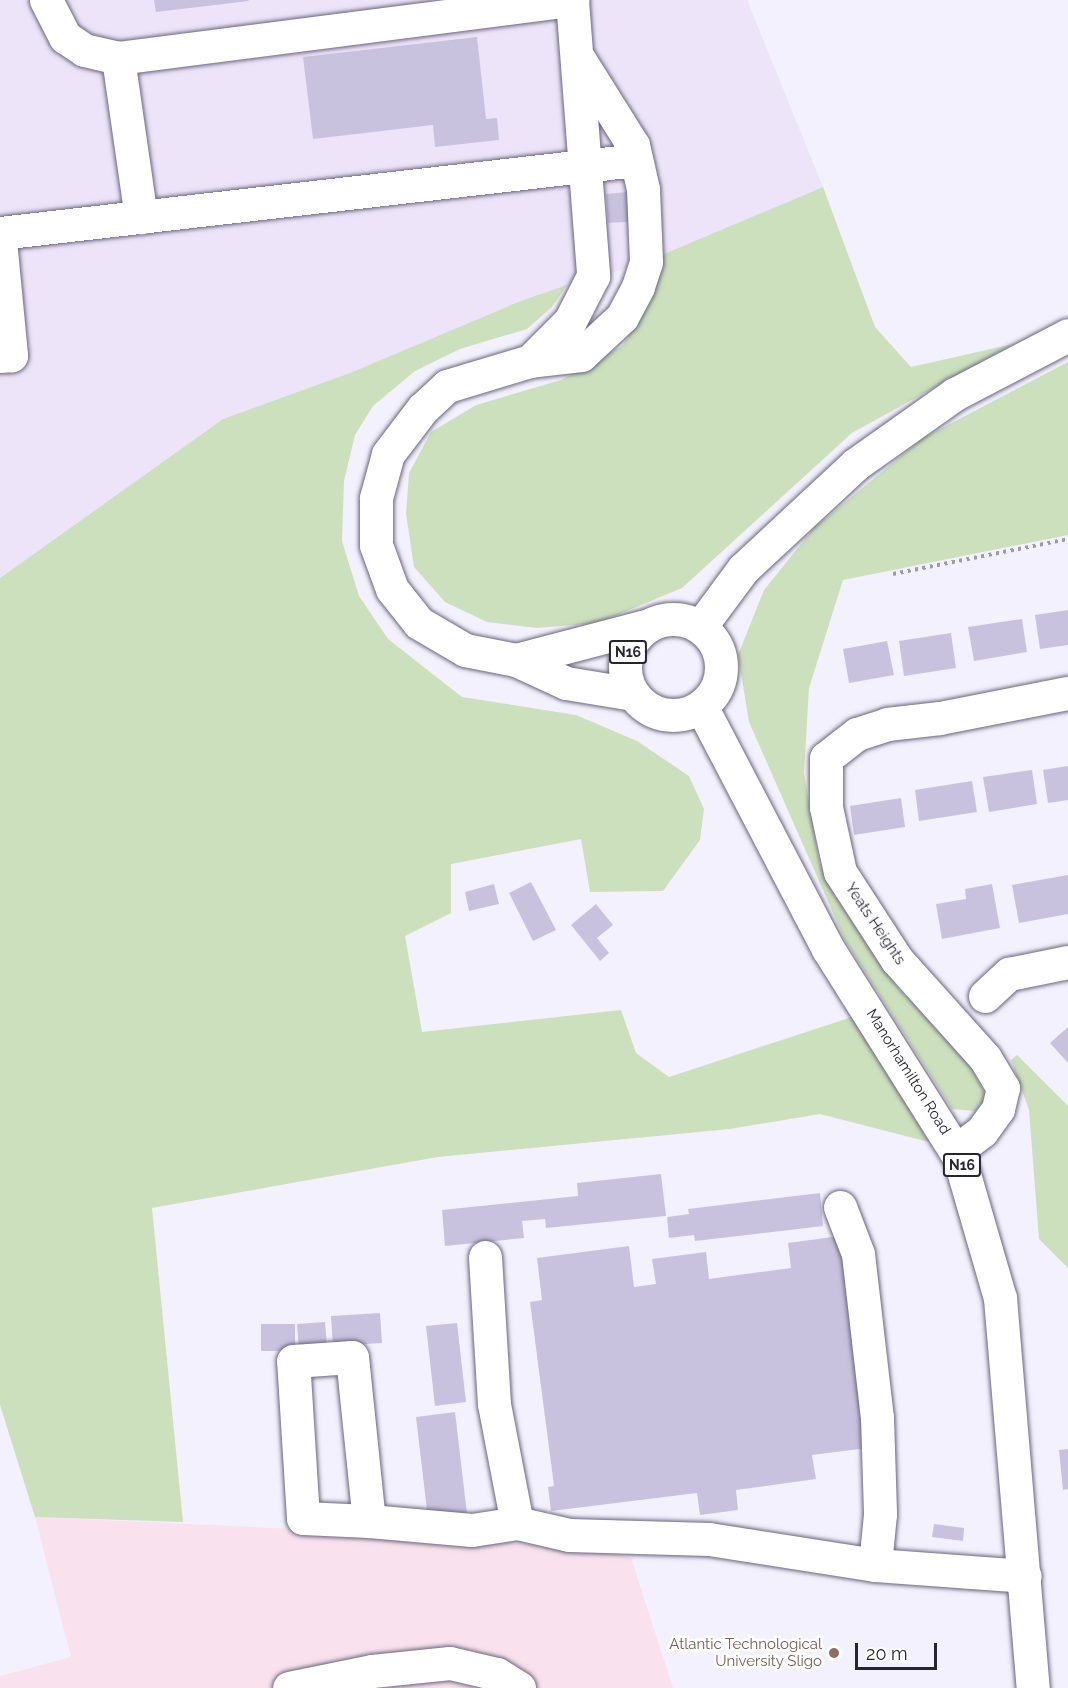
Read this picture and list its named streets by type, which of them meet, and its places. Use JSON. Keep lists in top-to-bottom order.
{
  "streets": {
    "main road": ["N16", "Yeats Heights", "Manorhamilton Road"]
  },
  "crossings": [
    ["N16", "Manorhamilton Road"],
    ["Yeats Heights", "Manorhamilton Road"]
  ],
  "places": ["Atlantic Technological University Sligo"],
  "scale_bar": "20 m"
}
